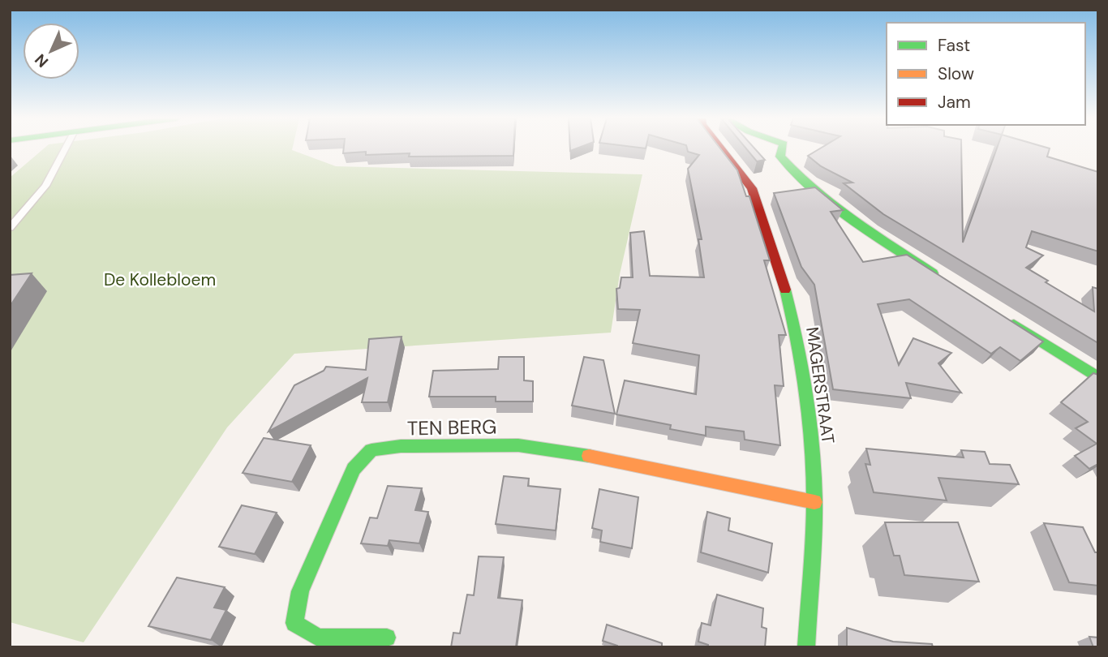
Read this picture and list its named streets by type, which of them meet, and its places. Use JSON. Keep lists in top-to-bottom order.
{
  "streets": {
    "street": ["MAGERSTRAAT", "TEN BERG"]
  },
  "crossings": [
    ["MAGERSTRAAT", "TEN BERG"]
  ],
  "parks": ["De Kollebloem"],
  "legend": ["Fast", "Slow", "Jam"],
  "north": "bottom left"
}
